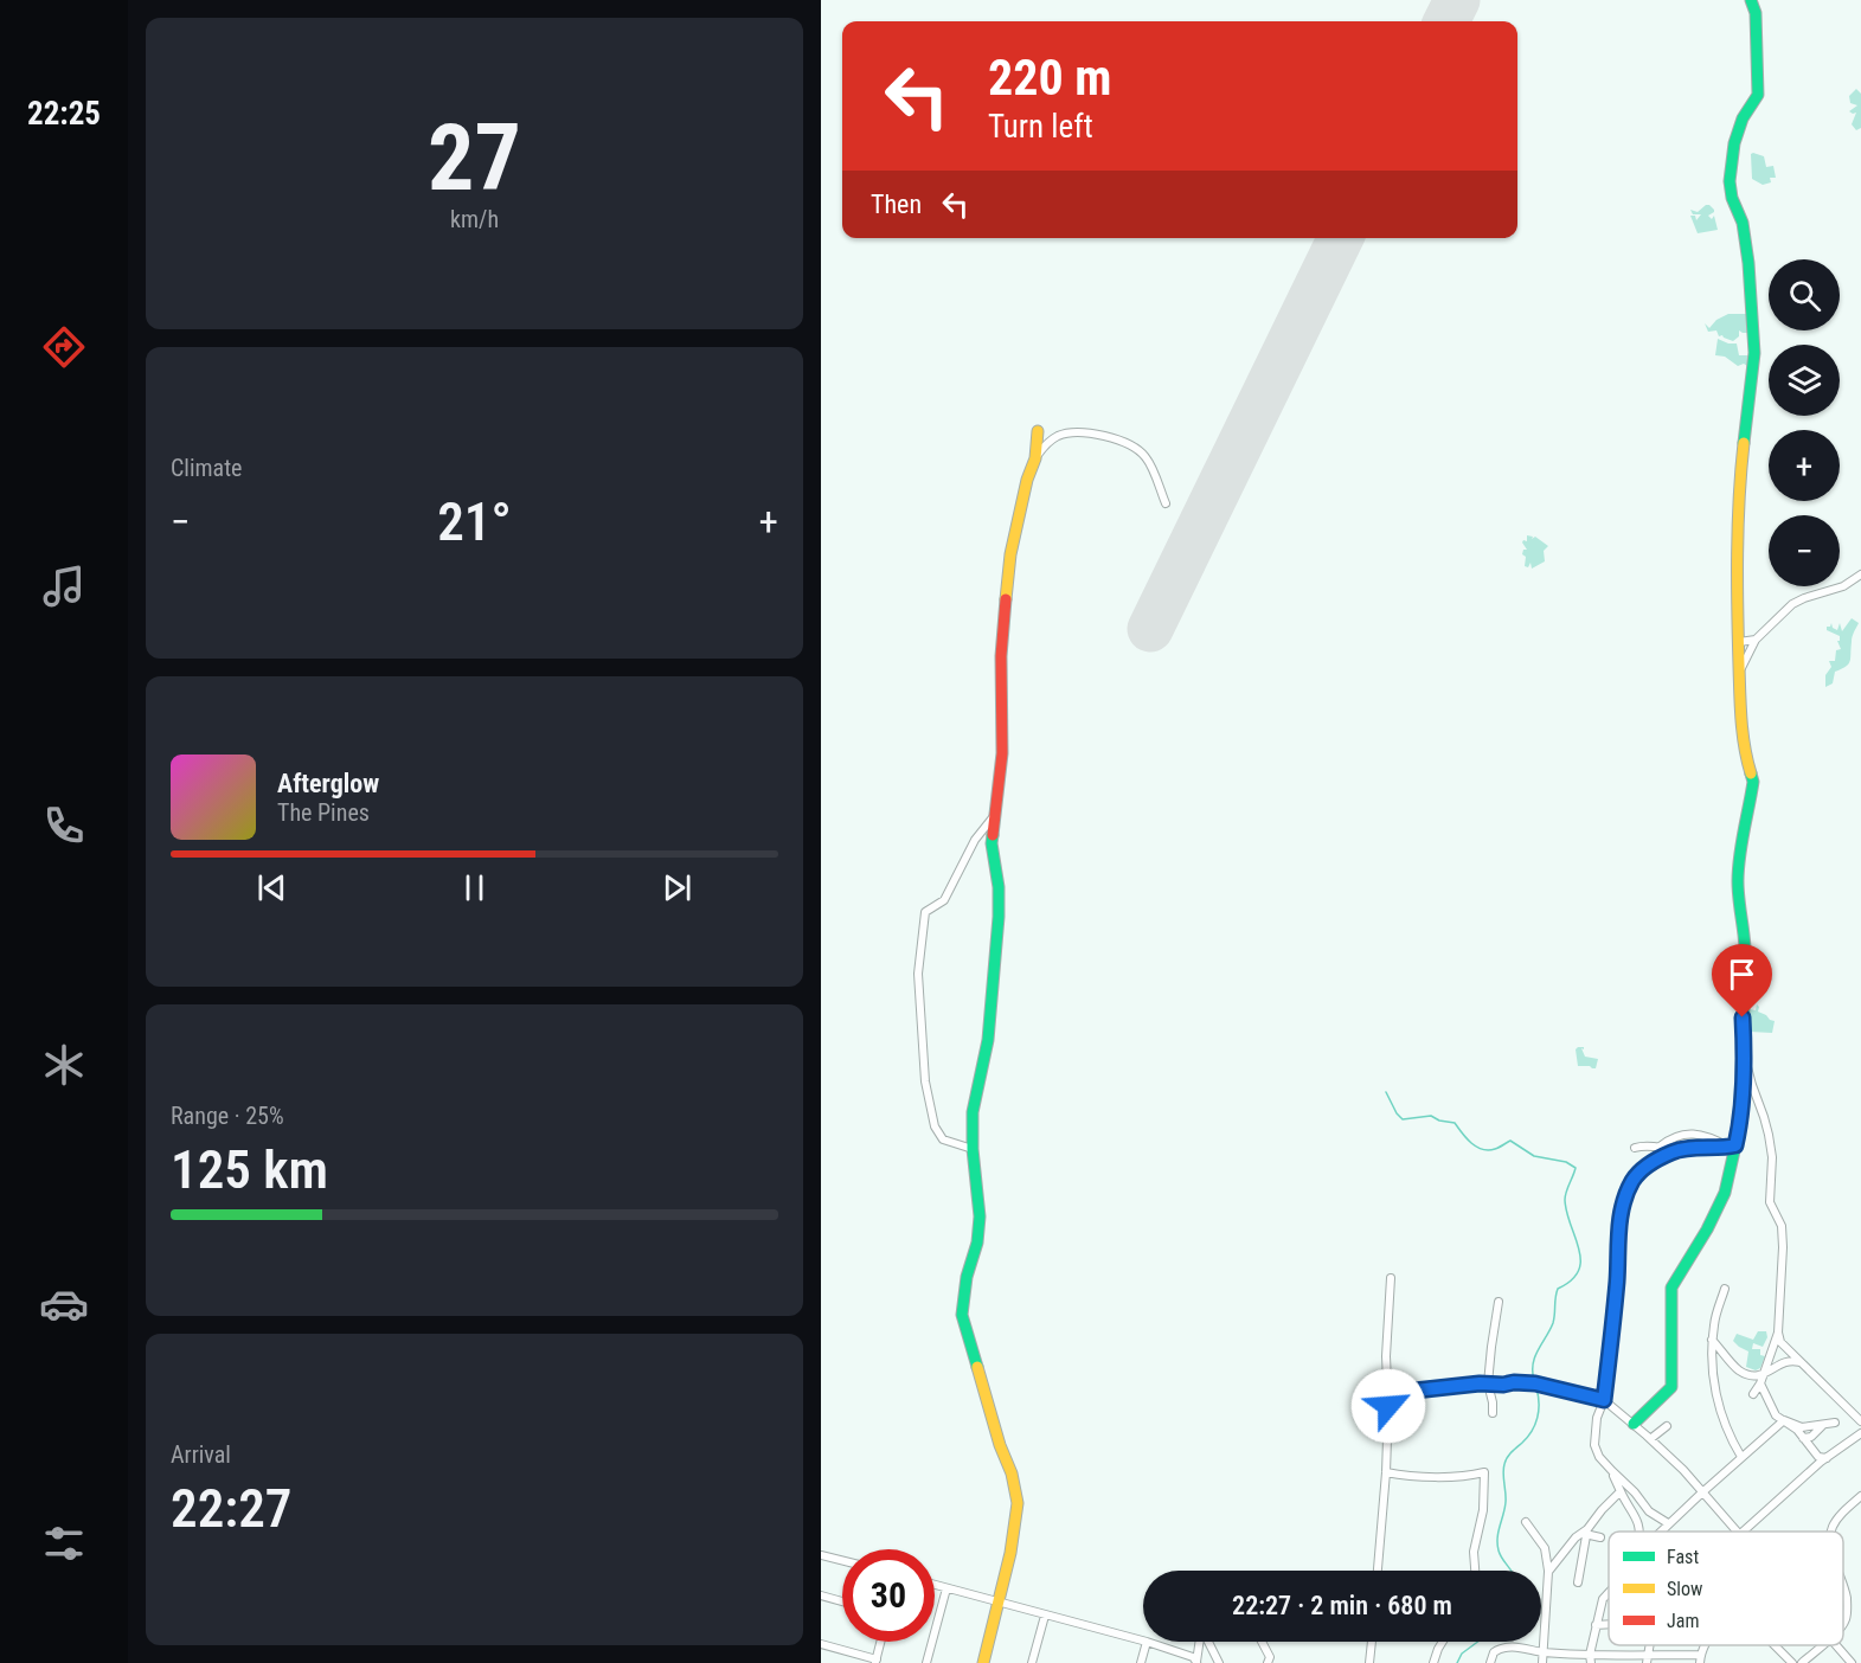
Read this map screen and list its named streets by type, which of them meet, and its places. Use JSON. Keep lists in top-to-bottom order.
{
  "legend": ["Fast", "Slow", "Jam"],
  "page": {
    "tabs": "22:25",
    "tile": [
      ["27", "km/h"],
      "Climate",
      ["Range · 25%", "125 km"],
      ["Arrival", "22:27"]
    ],
    "turn": ["220 m", "Turn left"],
    "then": "Then",
    "map_buttons": ["+", "−"],
    "heat": ["−", "21°", "+"],
    "song": ["Afterglow", "The Pines"],
    "limit": "30",
    "trip": "22:27 · 2 min · 680 m"
  }
}
